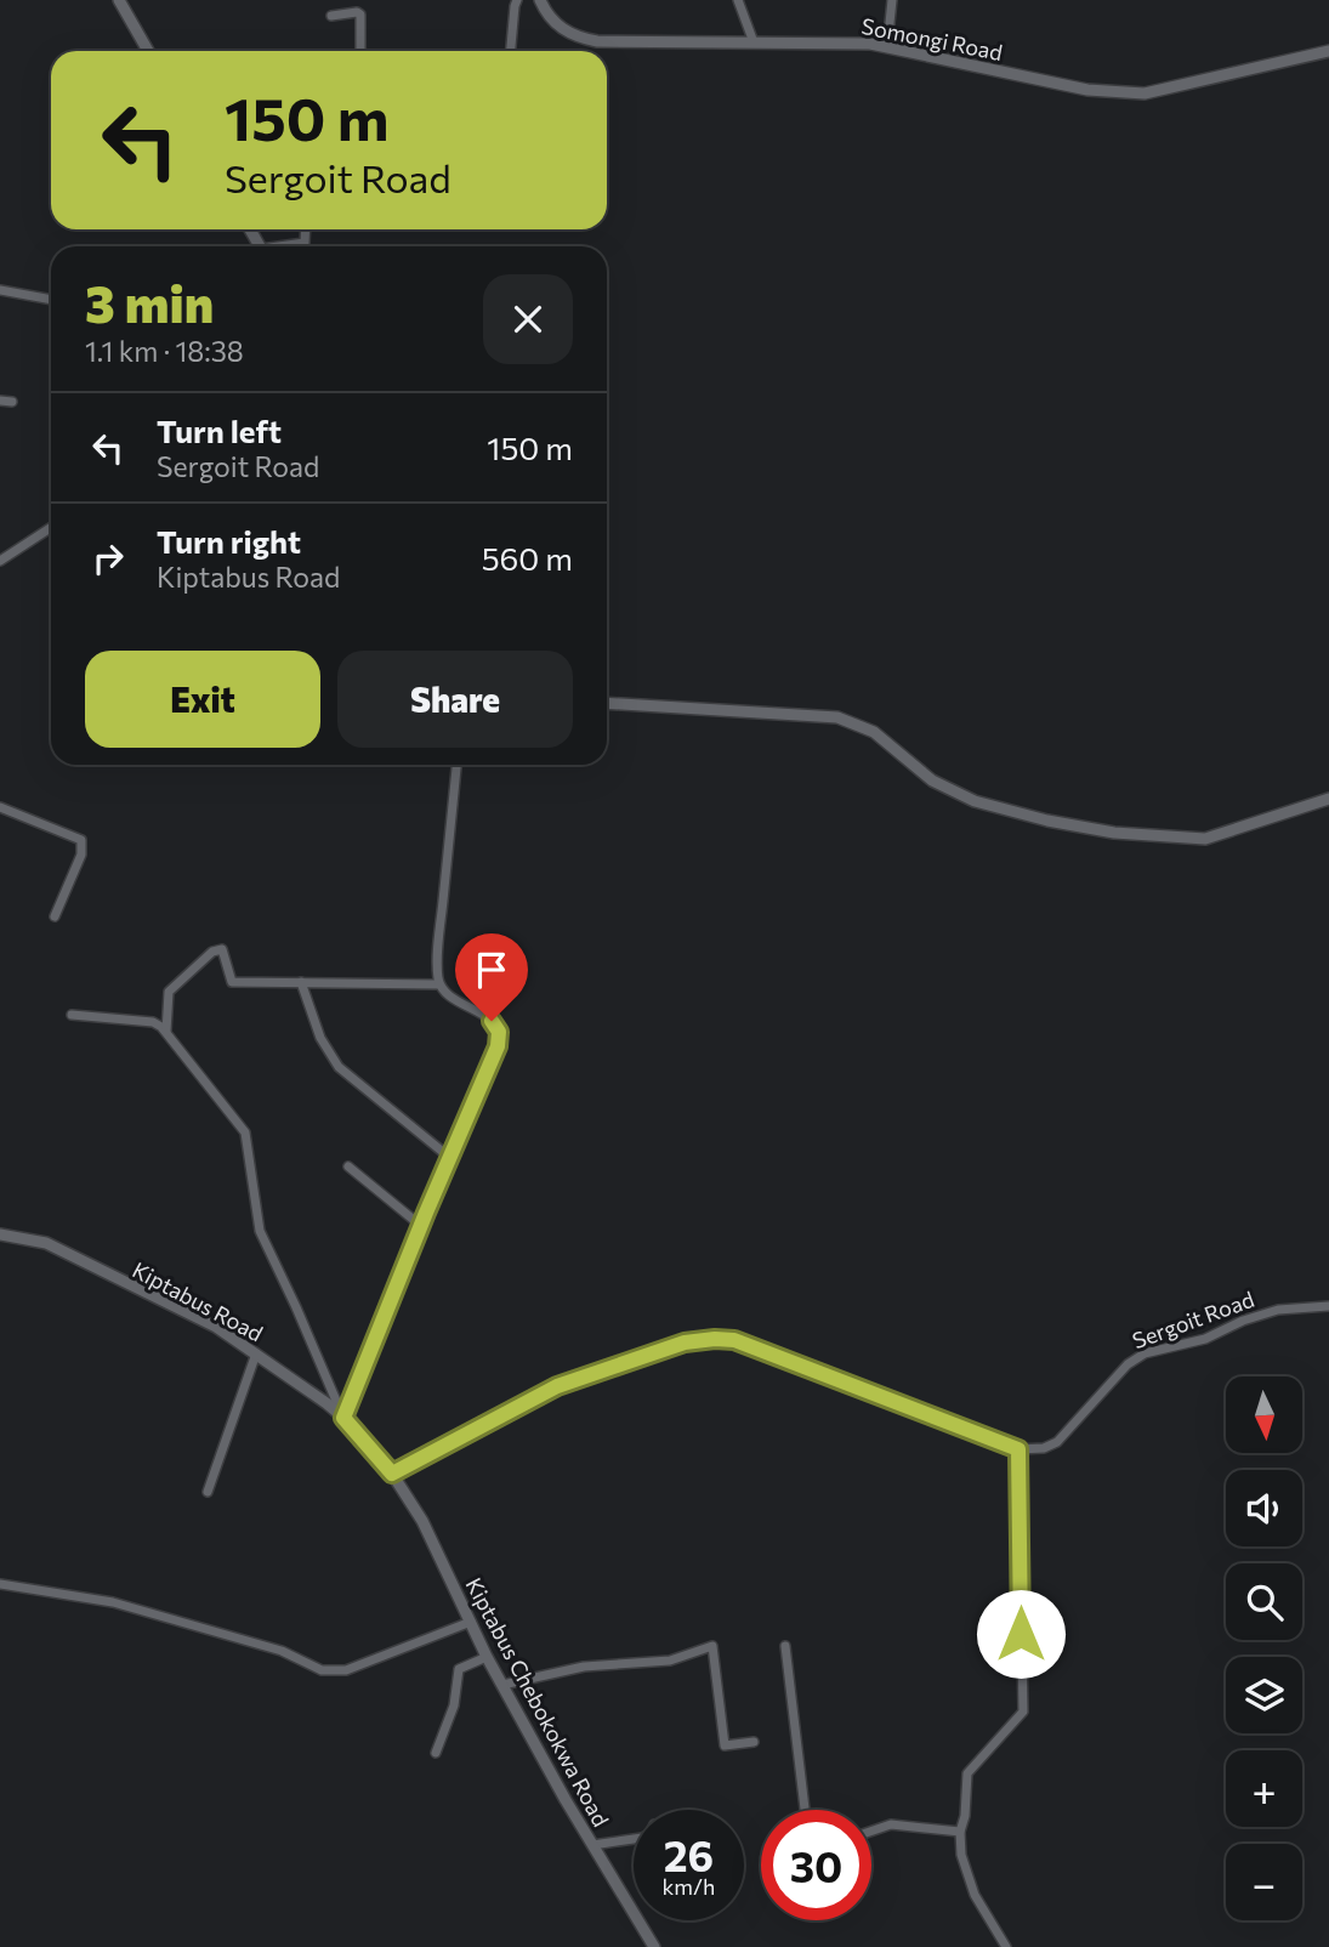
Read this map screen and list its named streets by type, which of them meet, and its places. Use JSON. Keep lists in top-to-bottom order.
{
  "streets": {
    "street": [
      "Somongi Road",
      "Kiptabus Road",
      "Sergoit Road",
      "Kiptabus Chebokokwa Road"
    ]
  },
  "crossings": [
    ["Kiptabus Road", "Kiptabus Chebokokwa Road"]
  ],
  "north": "bottom",
  "page": {
    "turn": ["150 m", "Sergoit Road"],
    "heading": ["3 min", "1.1 km · 18:38"],
    "list": [
      {
        "name": "Turn left",
        "note": "Sergoit Road",
        "value": "150 m"
      },
      {
        "name": "Turn right",
        "note": "Kiptabus Road",
        "value": "560 m"
      }
    ],
    "buttons": ["Exit", "Share"],
    "map_buttons": ["+", "−"],
    "speed": "26 km/h",
    "limit": "30"
  }
}
